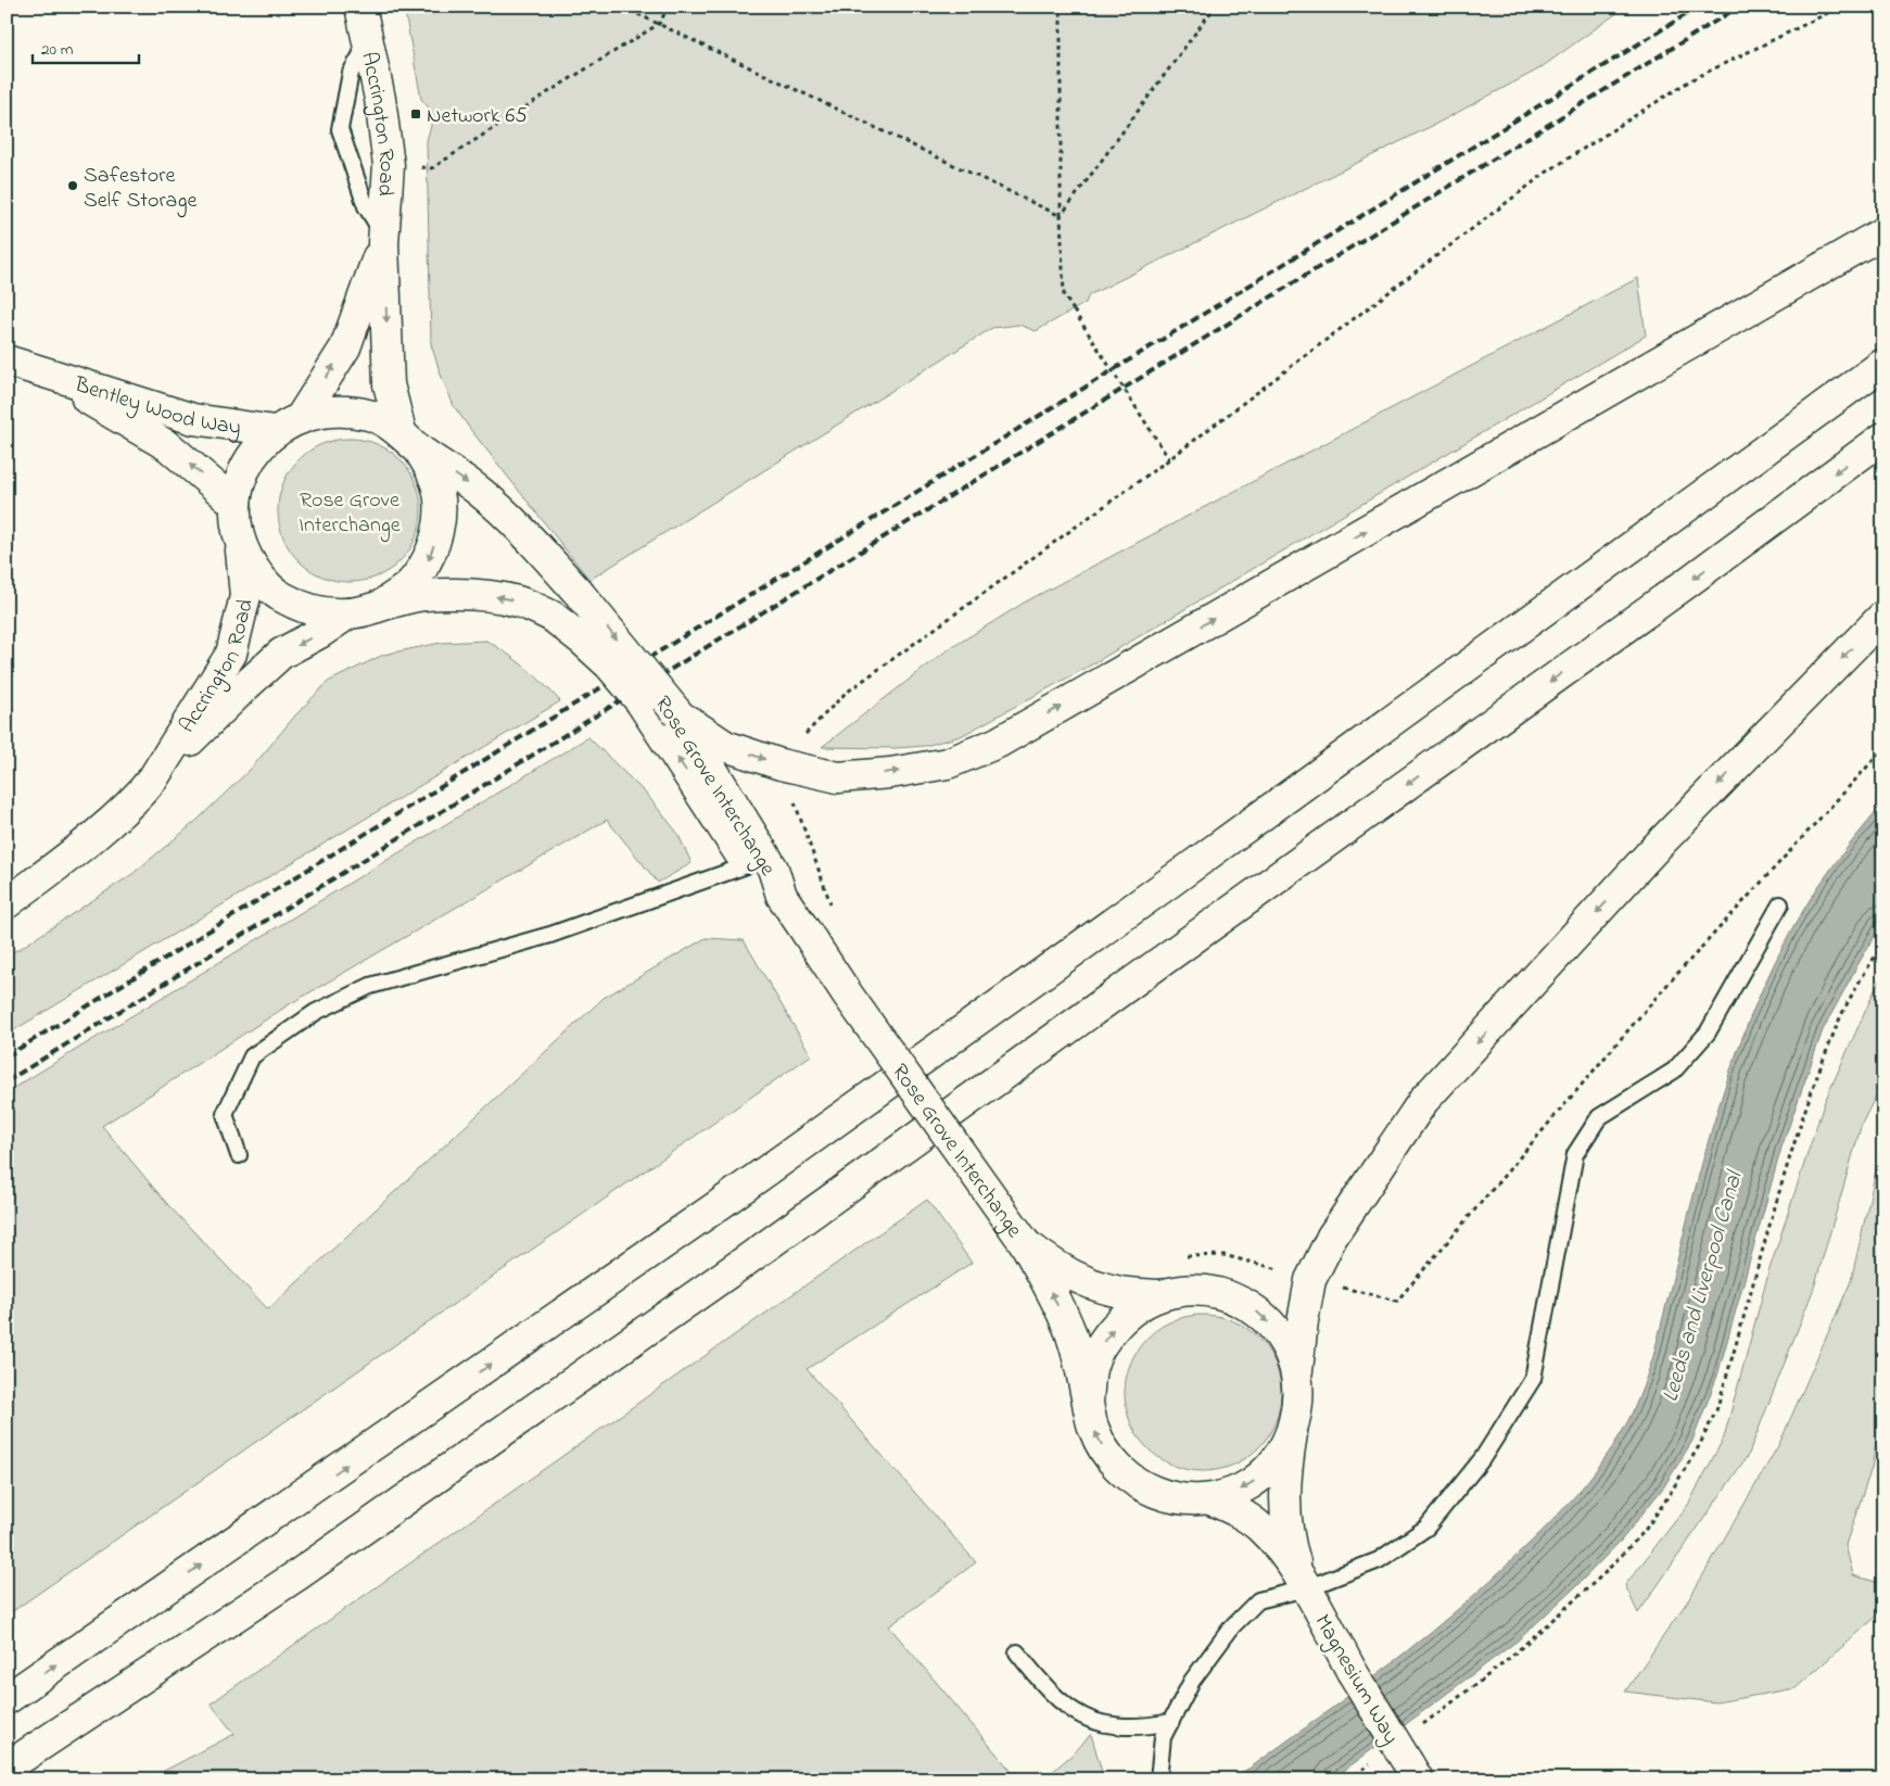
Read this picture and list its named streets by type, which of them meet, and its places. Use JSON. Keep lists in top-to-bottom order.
{
  "streets": {
    "main road": [
      "Accrington Road",
      "Bentley Wood Way",
      "Rose Grove Interchange",
      "Magnesium Way"
    ]
  },
  "crossings": [
    ["Accrington Road", "Rose Grove Interchange"],
    ["Bentley Wood Way", "Rose Grove Interchange"],
    ["Rose Grove Interchange", "Magnesium Way"]
  ],
  "water": ["Leeds and Liverpool Canal"],
  "parks": ["Rose Grove Interchange"],
  "places": {
    "transit": ["Network 65"],
    "other": ["Safestore Self Storage"]
  },
  "scale_bar": "20 m"
}
